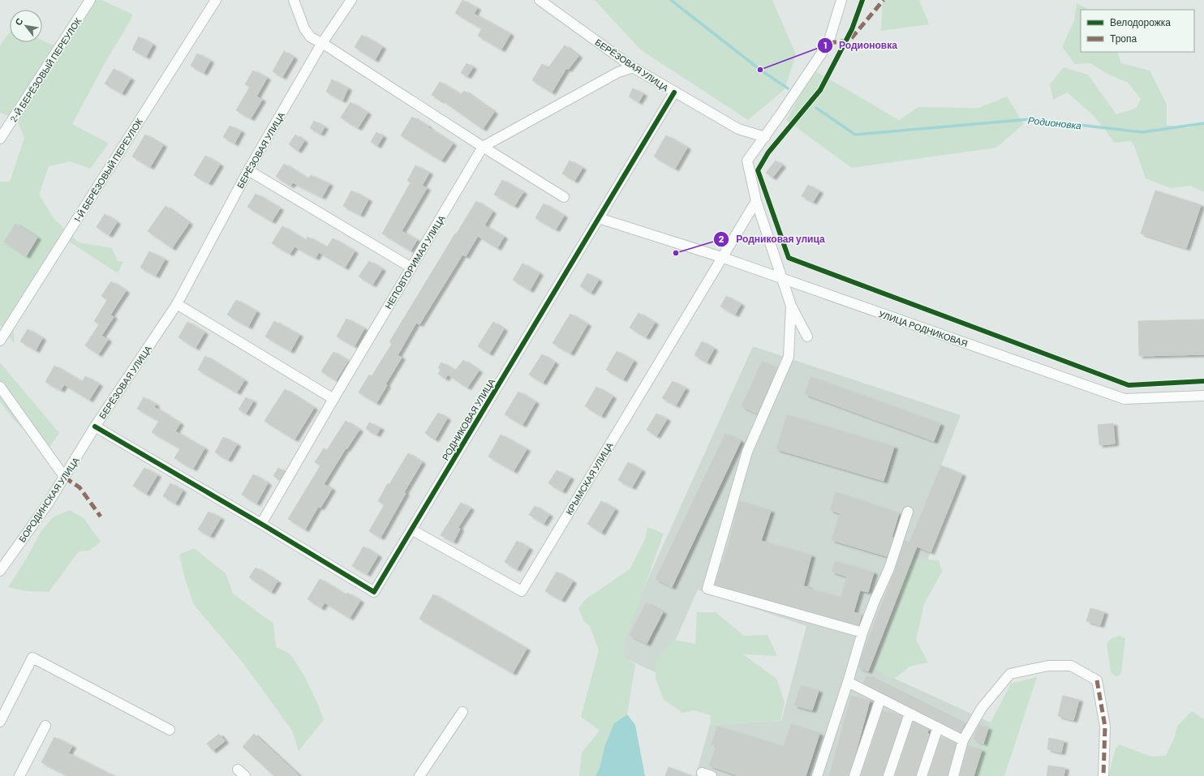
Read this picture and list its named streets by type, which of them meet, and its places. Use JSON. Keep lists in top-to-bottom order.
{
  "streets": {
    "street": [
      "БЕРЁЗОВАЯ УЛИЦА",
      "2-Й БЕРЁЗОВЫЙ ПЕРЕУЛОК",
      "1-Й БЕРЁЗОВЫЙ ПЕРЕУЛОК",
      "НЕПОВТОРИМАЯ УЛИЦА",
      "УЛИЦА РОДНИКОВАЯ",
      "РОДНИКОВАЯ УЛИЦА",
      "КРЫМСКАЯ УЛИЦА",
      "БОРОДИНСКАЯ УЛИЦА"
    ]
  },
  "crossings": [
    ["БЕРЁЗОВАЯ УЛИЦА", "РОДНИКОВАЯ УЛИЦА"],
    ["БЕРЁЗОВАЯ УЛИЦА", "БОРОДИНСКАЯ УЛИЦА"],
    ["НЕПОВТОРИМАЯ УЛИЦА", "РОДНИКОВАЯ УЛИЦА"],
    ["УЛИЦА РОДНИКОВАЯ", "РОДНИКОВАЯ УЛИЦА"],
    ["УЛИЦА РОДНИКОВАЯ", "КРЫМСКАЯ УЛИЦА"],
    ["РОДНИКОВАЯ УЛИЦА", "КРЫМСКАЯ УЛИЦА"]
  ],
  "water": ["Родионовка"],
  "places": ["Родионовка", "Родниковая улица"],
  "legend": ["Велодорожка", "Тропа"],
  "north": "top left"
}
